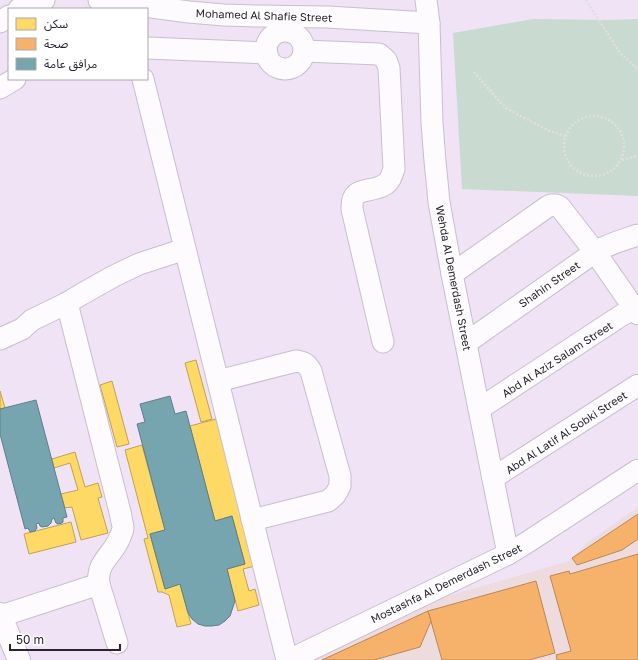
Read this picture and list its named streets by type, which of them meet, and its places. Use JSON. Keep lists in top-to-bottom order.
{
  "streets": {
    "street": [
      "Mohamed Al Shafie Street",
      "Wehda Al Demerdash Street",
      "Shahin Street",
      "Abd Al Aziz Salam Street",
      "Abd Al Latif Al Sobki Street",
      "Mostashfa Al Demerdash Street"
    ]
  },
  "crossings": [
    ["Mohamed Al Shafie Street", "Wehda Al Demerdash Street"],
    ["Wehda Al Demerdash Street", "Shahin Street"],
    ["Wehda Al Demerdash Street", "Abd Al Aziz Salam Street"],
    ["Wehda Al Demerdash Street", "Abd Al Latif Al Sobki Street"],
    ["Wehda Al Demerdash Street", "Mostashfa Al Demerdash Street"]
  ],
  "legend": ["سكن", "صحة", "مرافق عامة"],
  "scale_bar": "50 m"
}
